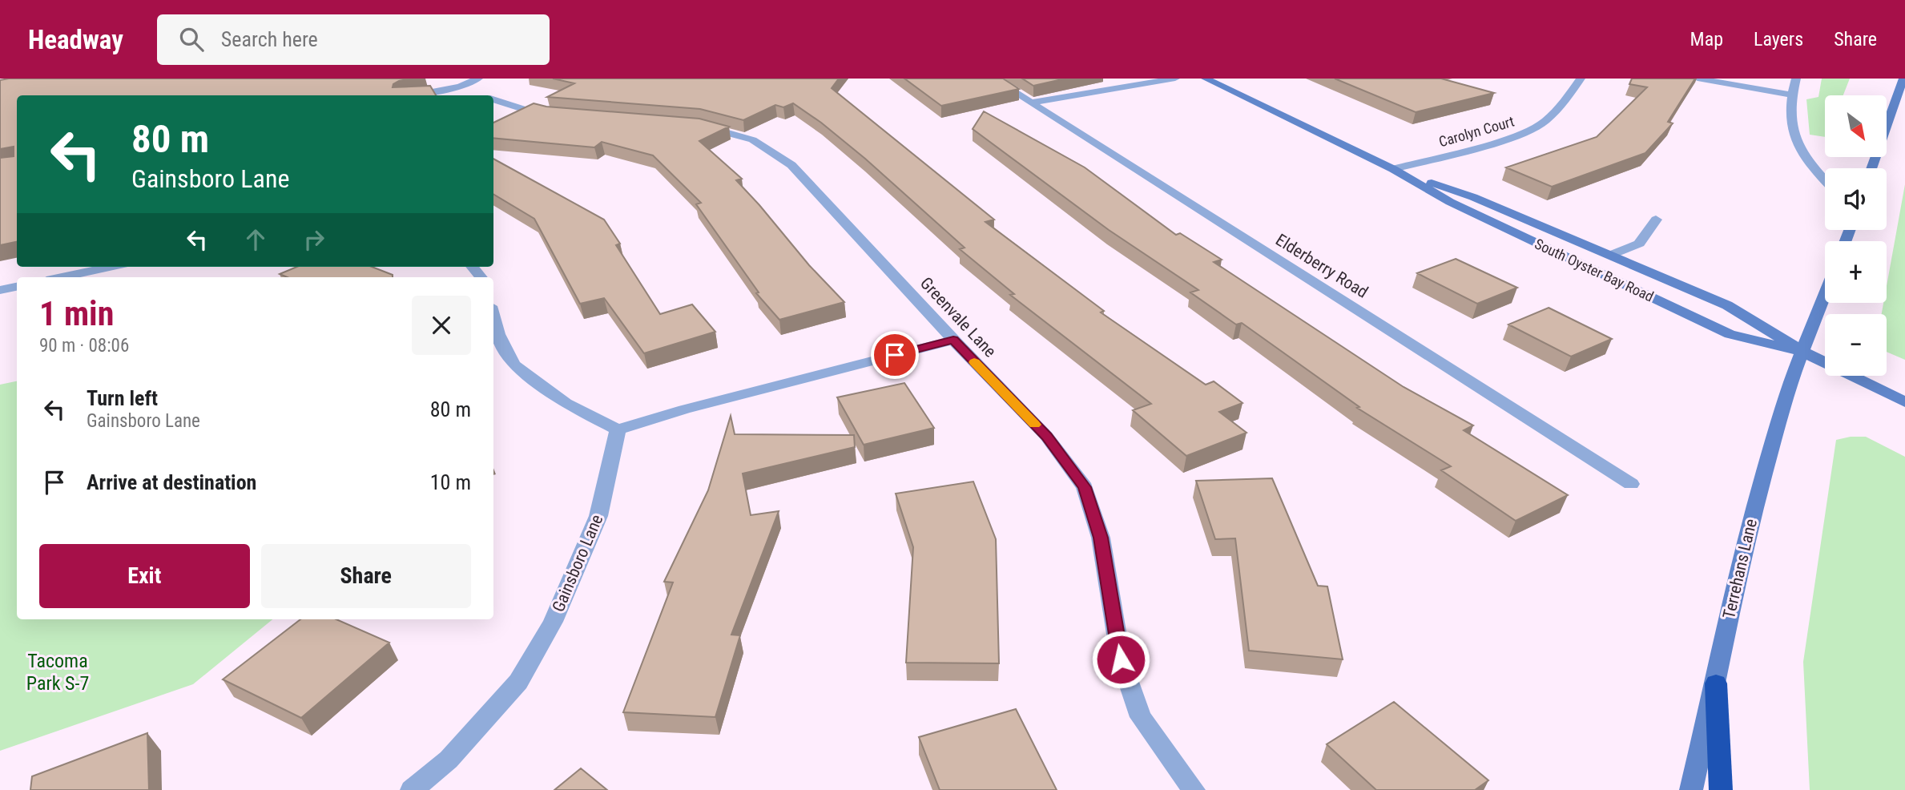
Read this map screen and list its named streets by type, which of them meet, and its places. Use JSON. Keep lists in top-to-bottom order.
{
  "streets": {
    "main road": ["South Oyster Bay Road", "Terrehans Lane"],
    "street": [
      "Carolyn Court",
      "Elderberry Road",
      "Greenvale Lane",
      "Gainsboro Lane"
    ]
  },
  "crossings": [
    ["Carolyn Court", "South Oyster Bay Road"],
    ["South Oyster Bay Road", "Terrehans Lane"]
  ],
  "parks": ["Tacoma Park S-7"],
  "north": "bottom right",
  "page": {
    "header": "Headway",
    "search": "Search here",
    "nav": ["Map", "Layers", "Share"],
    "map_buttons": ["+", "−"],
    "turn": ["80 m", "Gainsboro Lane"],
    "heading": ["1 min", "90 m · 08:06"],
    "list": [
      {
        "name": "Turn left",
        "note": "Gainsboro Lane",
        "value": "80 m"
      },
      {
        "name": "Arrive at destination",
        "value": "10 m"
      }
    ],
    "buttons": ["Exit", "Share"]
  }
}
